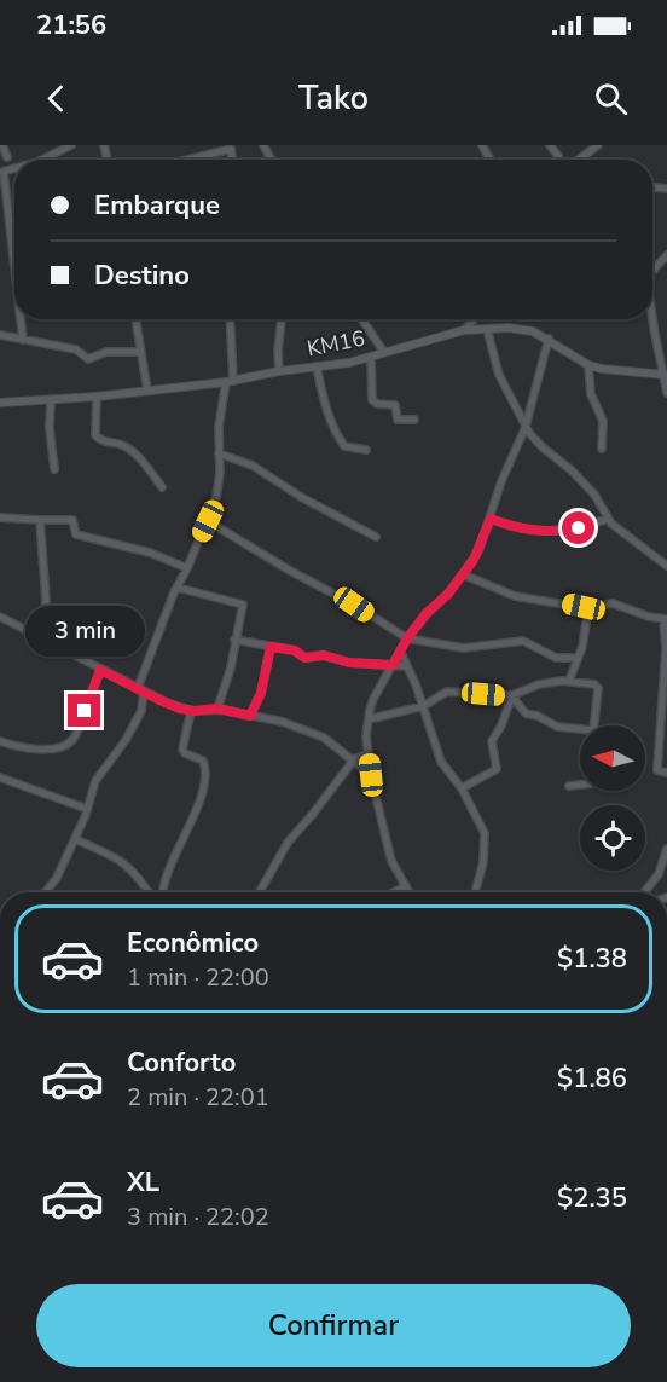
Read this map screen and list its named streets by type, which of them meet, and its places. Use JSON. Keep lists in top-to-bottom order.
{
  "streets": {
    "street": ["KM16"]
  },
  "north": "left",
  "page": {
    "status": "21:56",
    "header": "Tako",
    "banner": ["Embarque", "Destino"],
    "bubble": "3 min",
    "list": [
      {
        "name": "Econômico",
        "note": "1 min · 22:00",
        "value": "$1.38"
      },
      {
        "name": "Conforto",
        "note": "2 min · 22:01",
        "value": "$1.86"
      },
      {
        "name": "XL",
        "note": "3 min · 22:02",
        "value": "$2.35"
      }
    ],
    "buttons": "Confirmar"
  }
}
